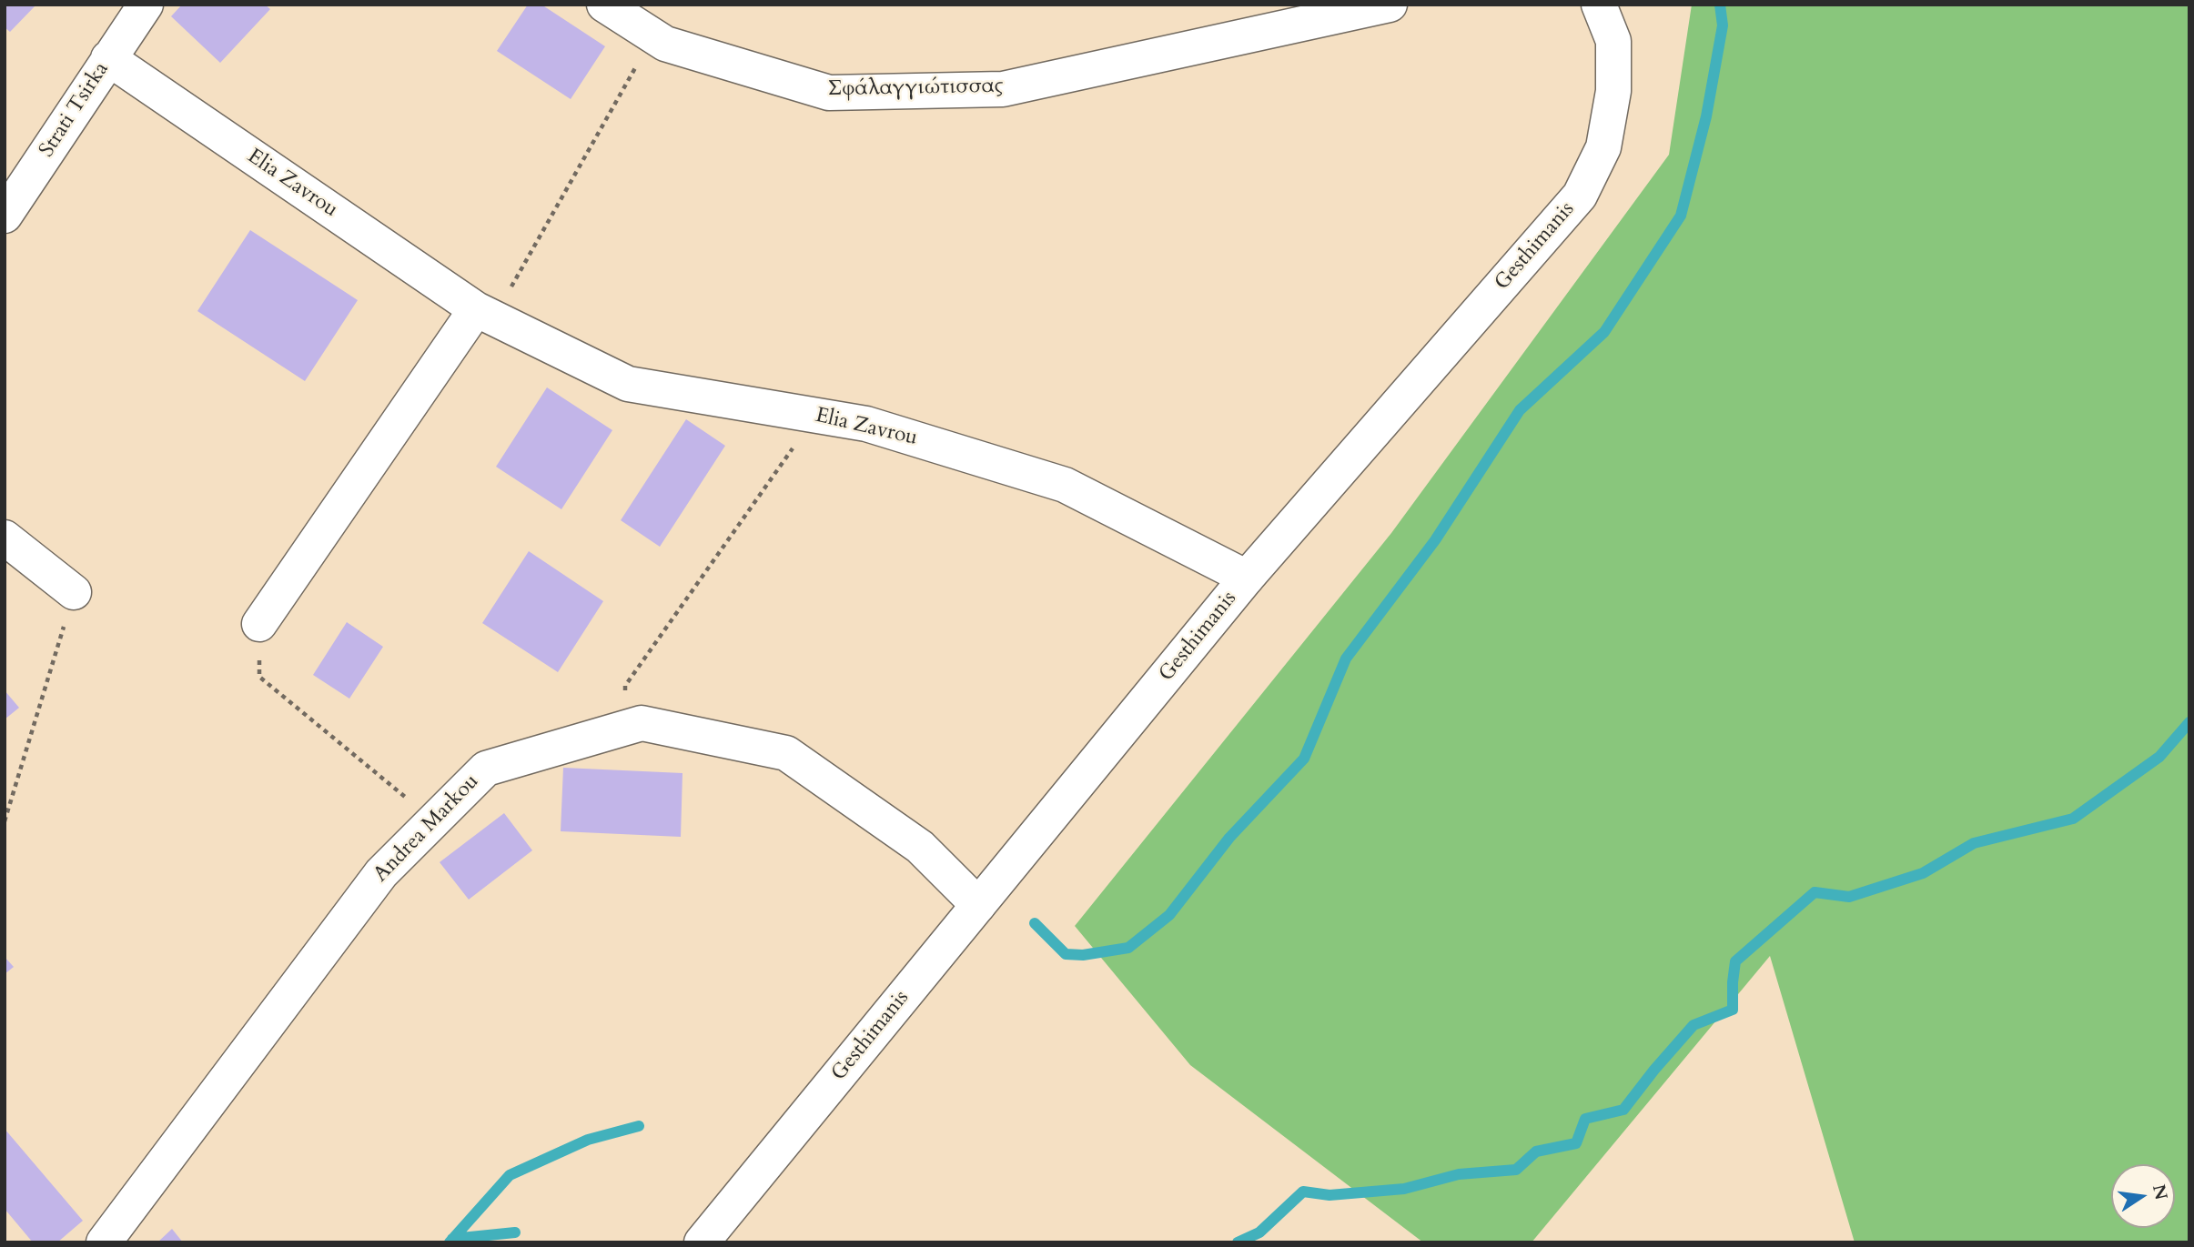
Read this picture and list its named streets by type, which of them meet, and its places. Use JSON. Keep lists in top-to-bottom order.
{
  "streets": {
    "street": [
      "Σφάλαγγιώτισσας",
      "Strati Tsirka",
      "Elia Zavrou",
      "Gesthimanis",
      "Andrea Markou"
    ]
  },
  "crossings": [
    ["Strati Tsirka", "Elia Zavrou"],
    ["Elia Zavrou", "Gesthimanis"],
    ["Gesthimanis", "Andrea Markou"]
  ],
  "north": "right"
}
